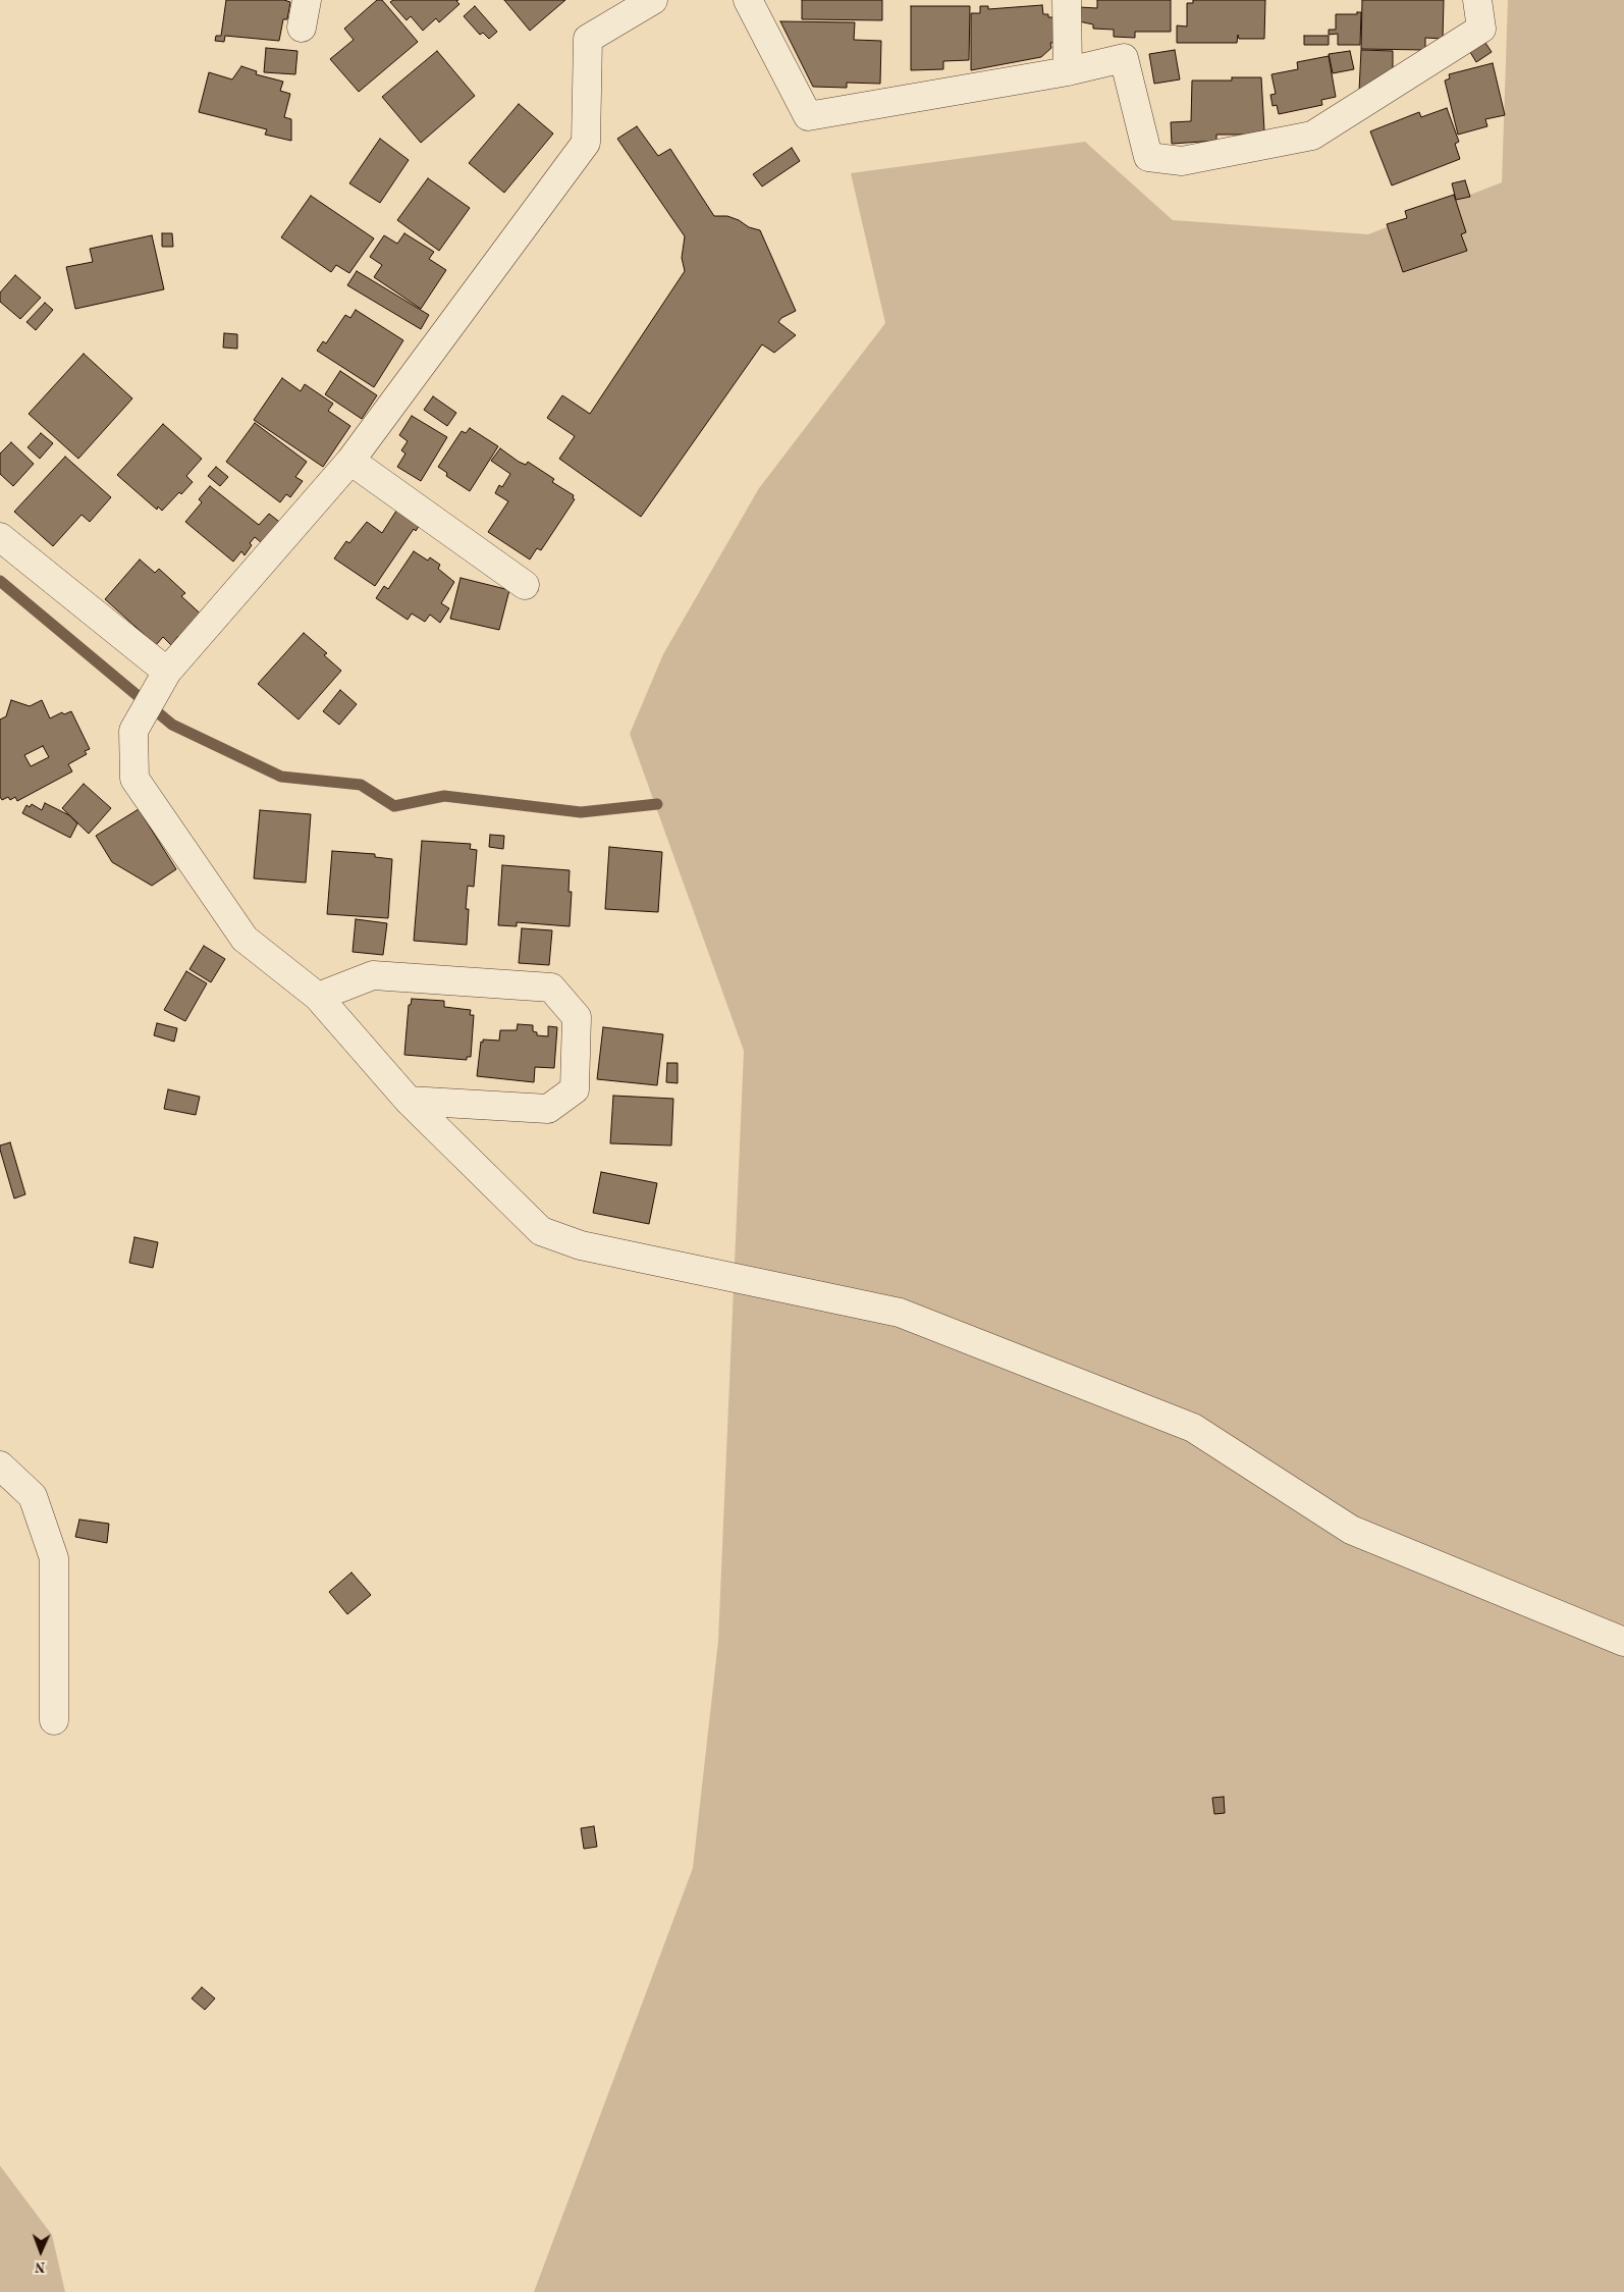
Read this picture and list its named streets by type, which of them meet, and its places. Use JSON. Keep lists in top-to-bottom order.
{
  "north": "bottom"
}
